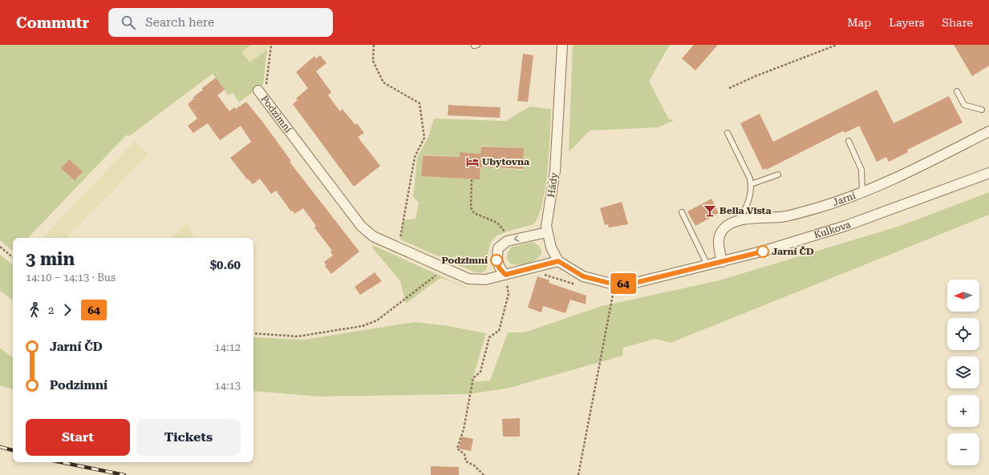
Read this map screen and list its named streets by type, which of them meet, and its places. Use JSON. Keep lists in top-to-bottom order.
{
  "streets": {
    "street": [
      "Podzimní",
      "Hády",
      "Jarní",
      "Kulkova"
    ]
  },
  "crossings": [
    ["Podzimní", "Hády"],
    ["Podzimní", "Kulkova"],
    ["Hády", "Kulkova"],
    ["Jarní", "Kulkova"]
  ],
  "places": {
    "hotel": ["Ubytovna"],
    "bar": ["Bella Vista"],
    "other": ["Jarní ČD", "Podzimní"]
  },
  "lines": ["bus line 64"],
  "north": "left",
  "page": {
    "header": "Commutr",
    "search": "Search here",
    "nav": ["Map", "Layers", "Share"],
    "on_map": "64",
    "heading": ["3 min", "14:10 – 14:13 · Bus", "$0.60"],
    "map_buttons": ["+", "−"],
    "legs": ["2", "64"],
    "list": [
      {
        "name": "Jarní ČD",
        "value": "14:12"
      },
      {
        "name": "Podzimní",
        "value": "14:13"
      }
    ],
    "buttons": ["Start", "Tickets"]
  }
}
